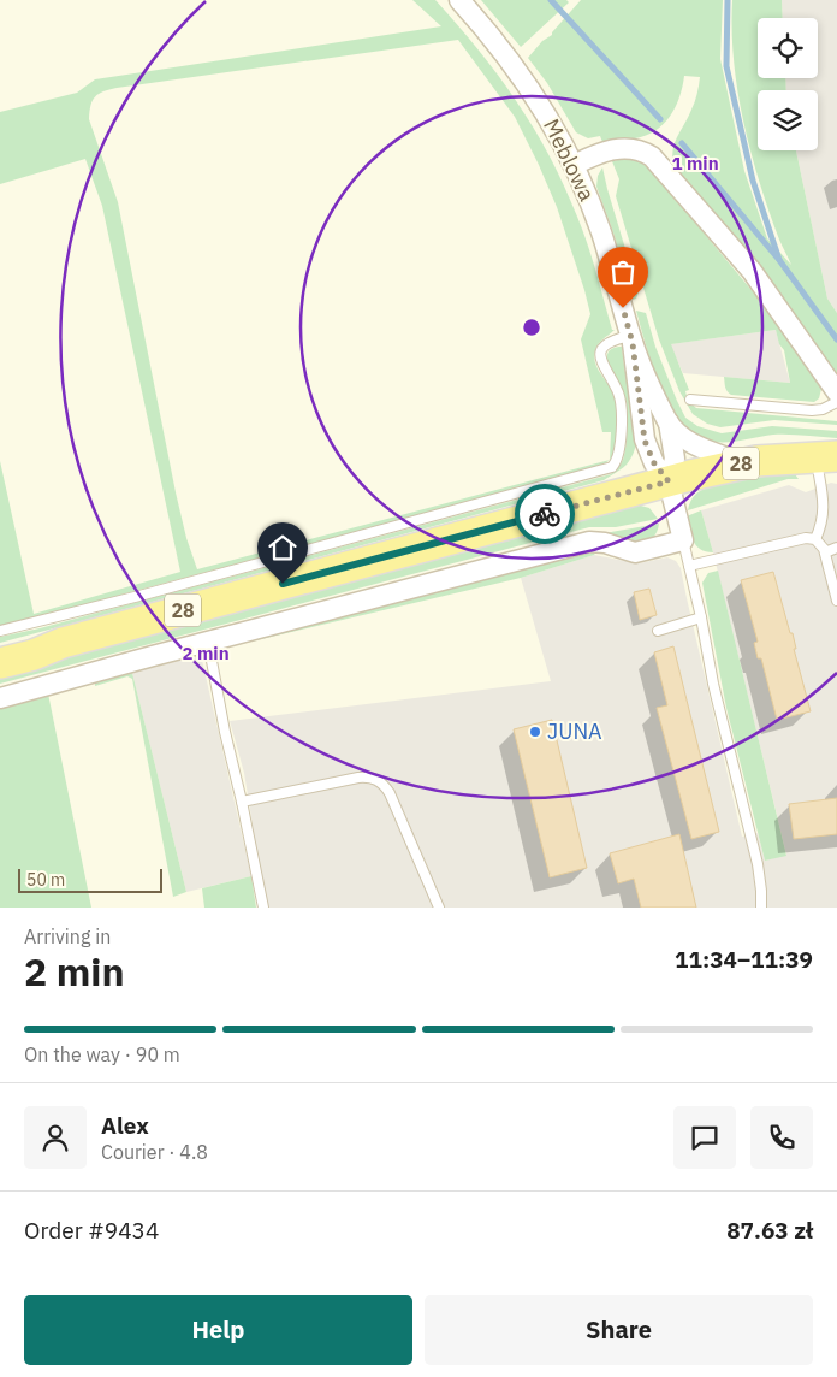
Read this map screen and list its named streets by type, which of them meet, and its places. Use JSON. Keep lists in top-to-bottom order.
{
  "streets": {
    "main road": ["28"],
    "street": ["Meblowa"]
  },
  "crossings": [
    ["Meblowa", "28"]
  ],
  "places": ["JUNA"],
  "scale_bar": "50 m",
  "page": {
    "scale": "50 m",
    "heading": ["2 min", "Arriving in", "11:34–11:39"],
    "panel": [
      "Alex",
      "Courier · 4.8",
      "Order #9434",
      "87.63 zł"
    ],
    "bar": "On the way · 90 m",
    "buttons": ["Help", "Share"]
  },
  "rings": ["1 min", "2 min"]
}
